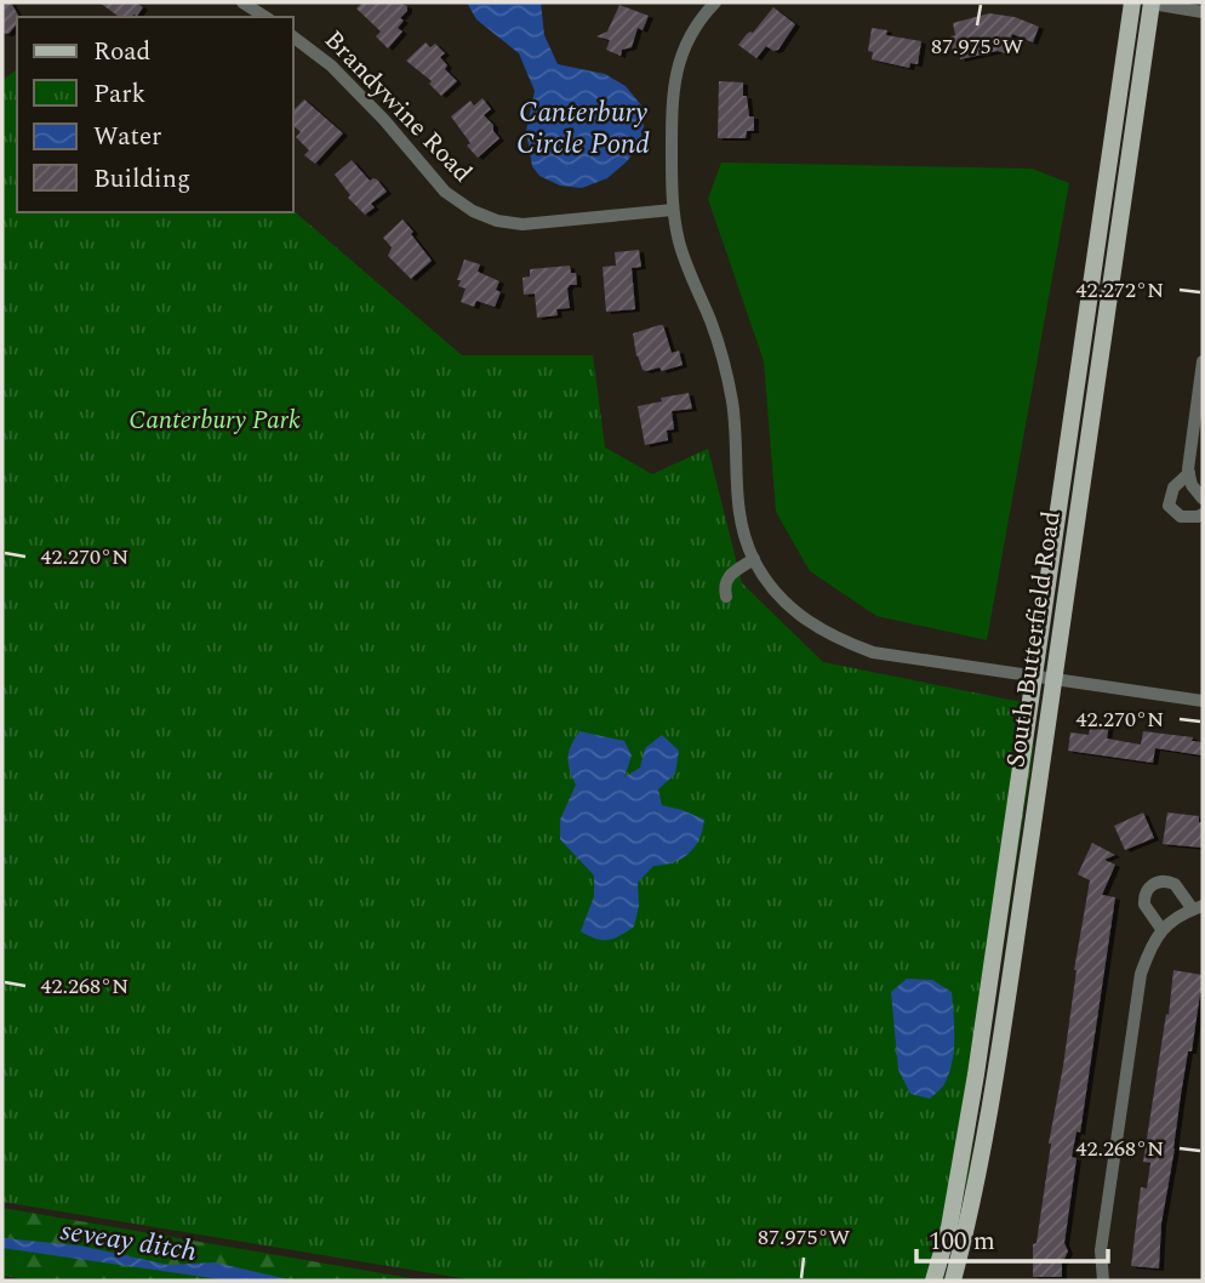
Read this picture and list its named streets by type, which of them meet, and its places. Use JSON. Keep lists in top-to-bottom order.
{
  "streets": {
    "main road": ["South Butterfield Road"],
    "street": ["Brandywine Road"]
  },
  "water": ["Canterbury Circle Pond", "seveay ditch"],
  "parks": ["Canterbury Park"],
  "legend": [
    "Road",
    "Park",
    "Water",
    "Building"
  ],
  "scale_bar": "100 m",
  "coordinates": [
    "87.975°W",
    "42.272°N",
    "42.270°N",
    "42.268°N"
  ]
}
